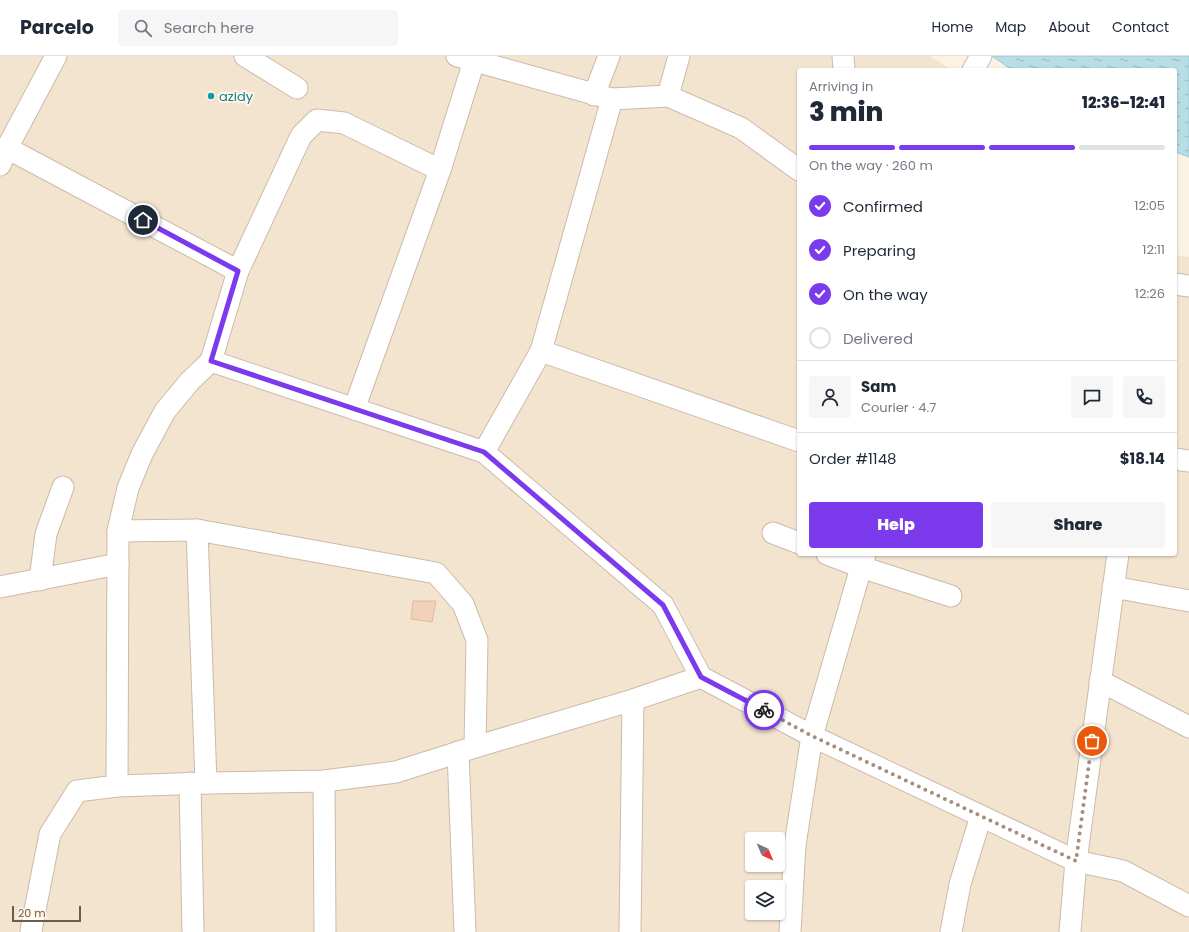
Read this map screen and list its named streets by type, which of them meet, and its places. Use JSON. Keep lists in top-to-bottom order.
{
  "places": ["azidy"],
  "scale_bar": "20 m",
  "north": "bottom right",
  "page": {
    "header": "Parcelo",
    "search": "Search here",
    "nav": [
      "Home",
      "Map",
      "About",
      "Contact"
    ],
    "heading": ["3 min", "Arriving in", "12:36–12:41"],
    "panel": [
      "Sam",
      "Courier · 4.7",
      "Order #1148",
      "$18.14"
    ],
    "bar": "On the way · 260 m",
    "list": [
      ["Confirmed", "12:05"],
      ["Preparing", "12:11"],
      ["On the way", "12:26"],
      "Delivered"
    ],
    "buttons": ["Help", "Share"],
    "scale": "20 m"
  }
}
